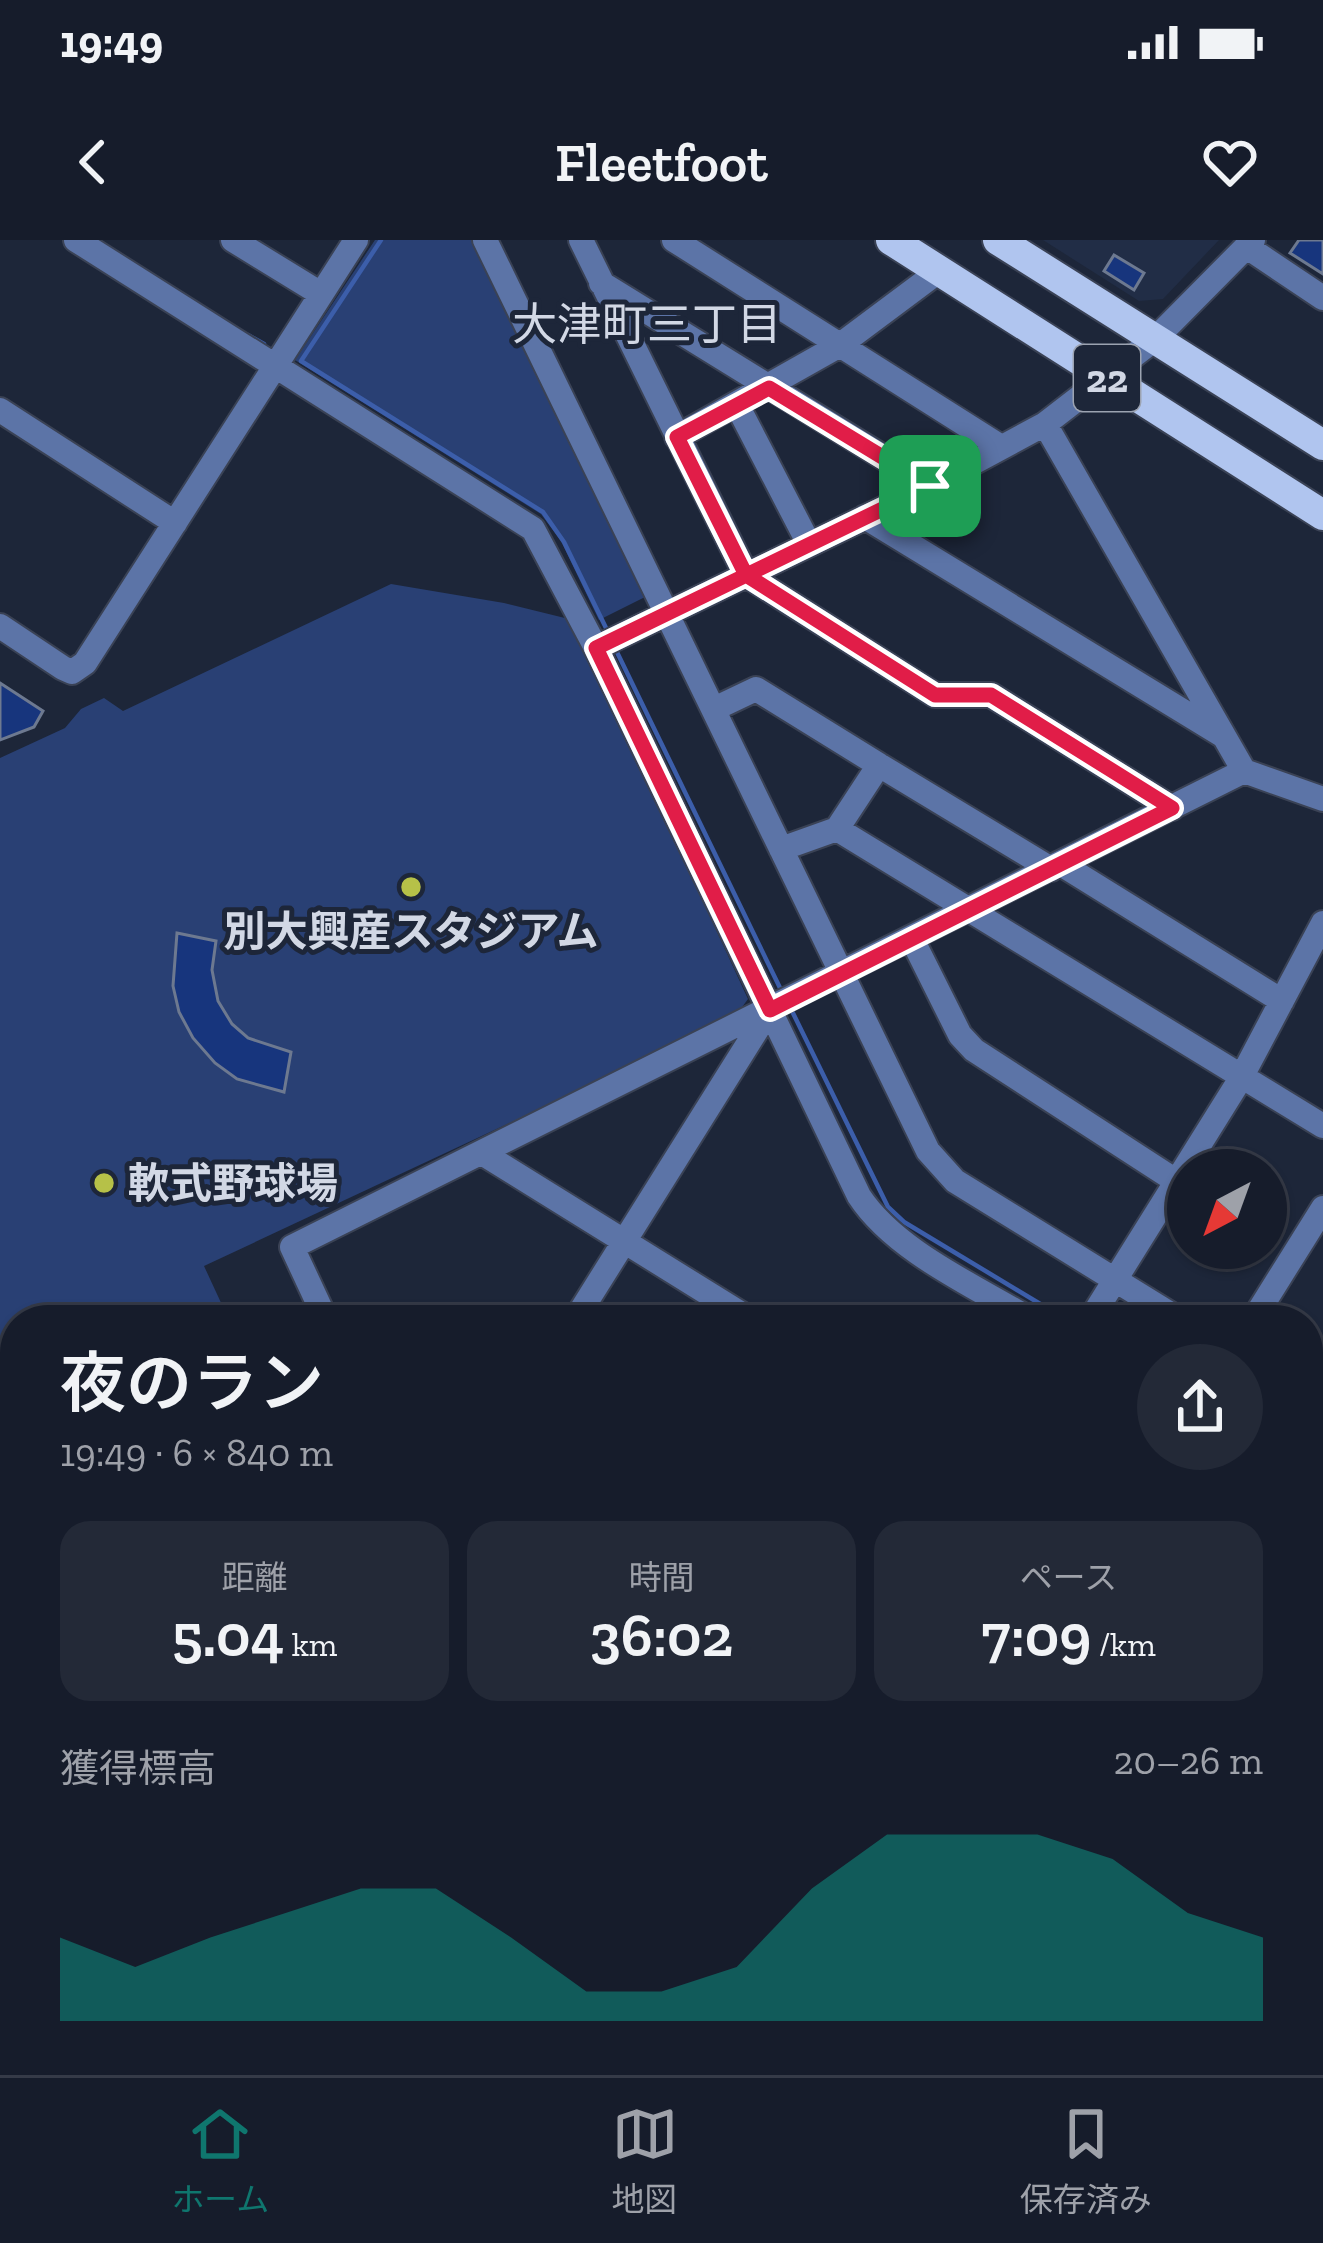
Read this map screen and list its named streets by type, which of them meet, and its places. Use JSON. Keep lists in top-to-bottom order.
{
  "streets": {
    "main road": ["22"]
  },
  "districts": ["大津町三丁目"],
  "places": ["別大興産スタジアム", "軟式野球場"],
  "north": "bottom left",
  "page": {
    "status": "19:49",
    "header": "Fleetfoot",
    "heading": ["夜のラン", "19:49 · 6 × 840 m"],
    "stats": [
      ["距離", "5.04 km"],
      ["時間", "36:02"],
      ["ペース", "7:09 /km"]
    ],
    "chart": ["獲得標高", "20–26 m"],
    "tabs": ["ホーム", "地図", "保存済み"]
  }
}
